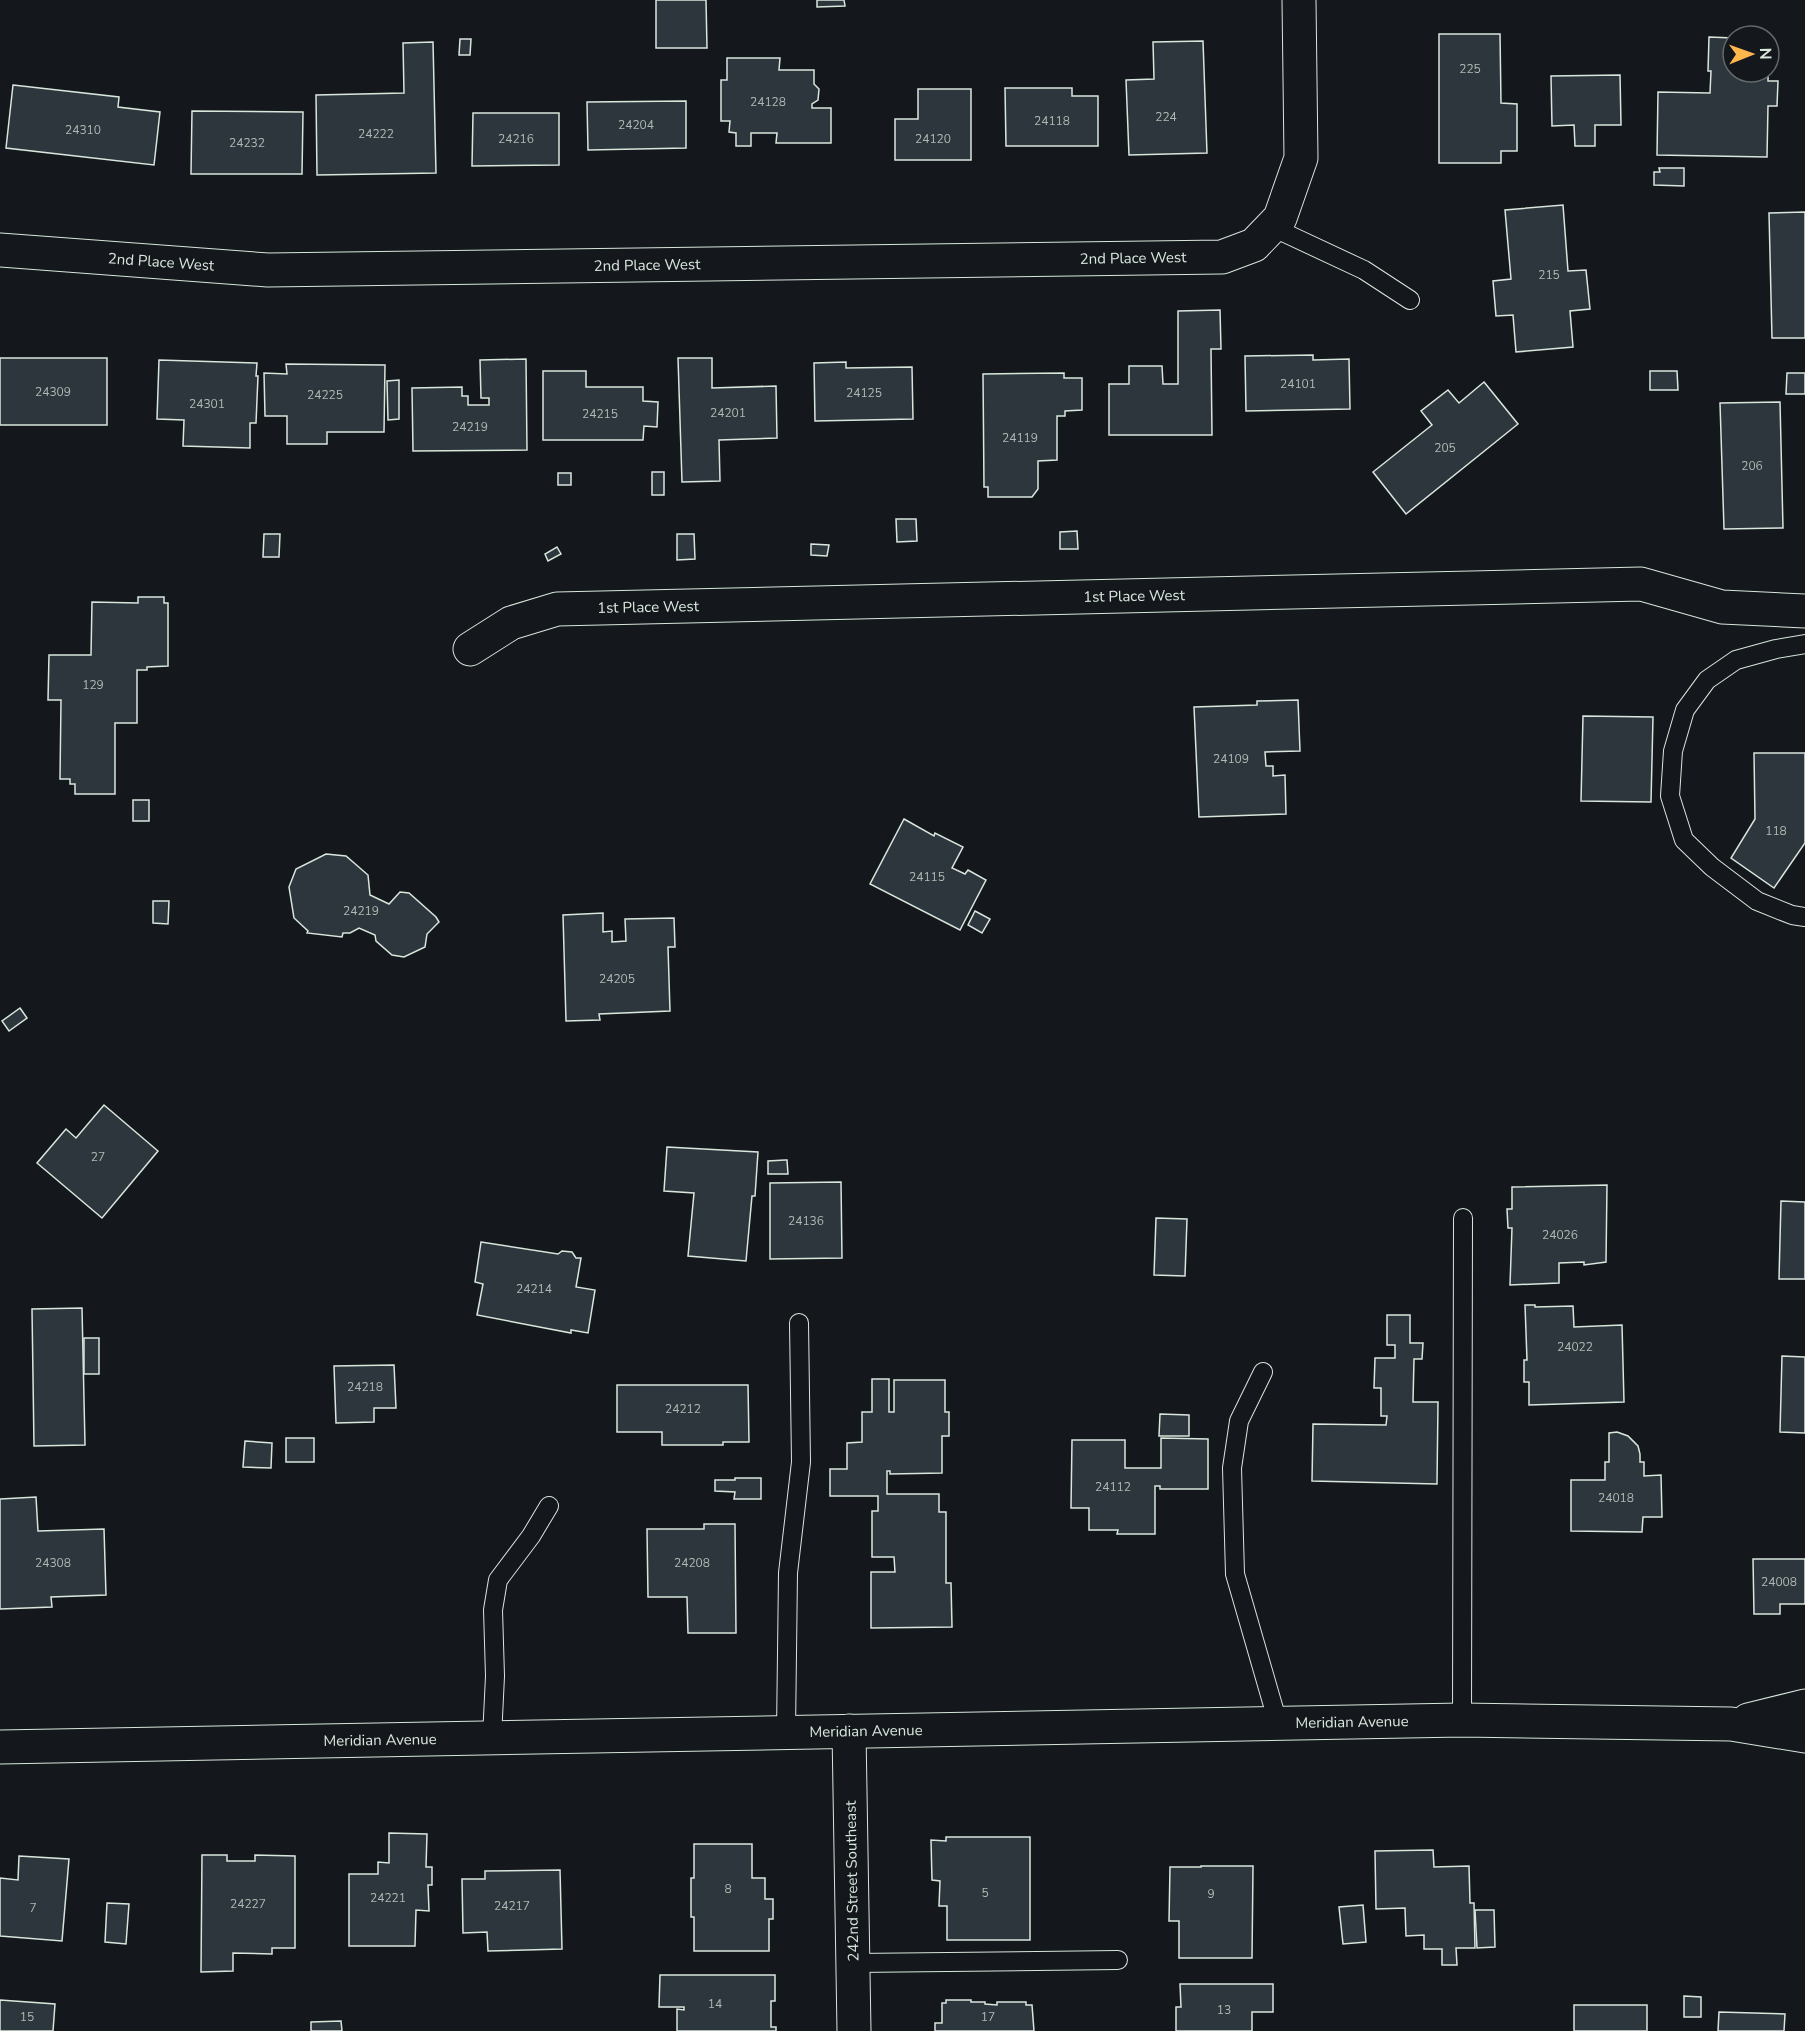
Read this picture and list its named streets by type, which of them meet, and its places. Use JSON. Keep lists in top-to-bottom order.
{
  "streets": {
    "street": [
      "2nd Place West",
      "1st Place West",
      "Meridian Avenue",
      "242nd Street Southeast"
    ]
  },
  "crossings": [
    ["Meridian Avenue", "242nd Street Southeast"]
  ],
  "house_numbers": [
    "225",
    "24128",
    "224",
    "24118",
    "24204",
    "24310",
    "24222",
    "24216",
    "24120",
    "24232",
    "215",
    "24101",
    "24309",
    "24125",
    "24225",
    "24301",
    "24201",
    "24215",
    "24219",
    "24119",
    "205",
    "206",
    "129",
    "24109",
    "118",
    "24115",
    "24219",
    "24205",
    "27",
    "24136",
    "24026",
    "24214",
    "24022",
    "24218",
    "24212",
    "24112",
    "24018",
    "24308",
    "24208",
    "24008",
    "8",
    "5",
    "9",
    "24221",
    "24227",
    "24217",
    "7",
    "14",
    "13",
    "15",
    "17"
  ],
  "north": "right"
}
